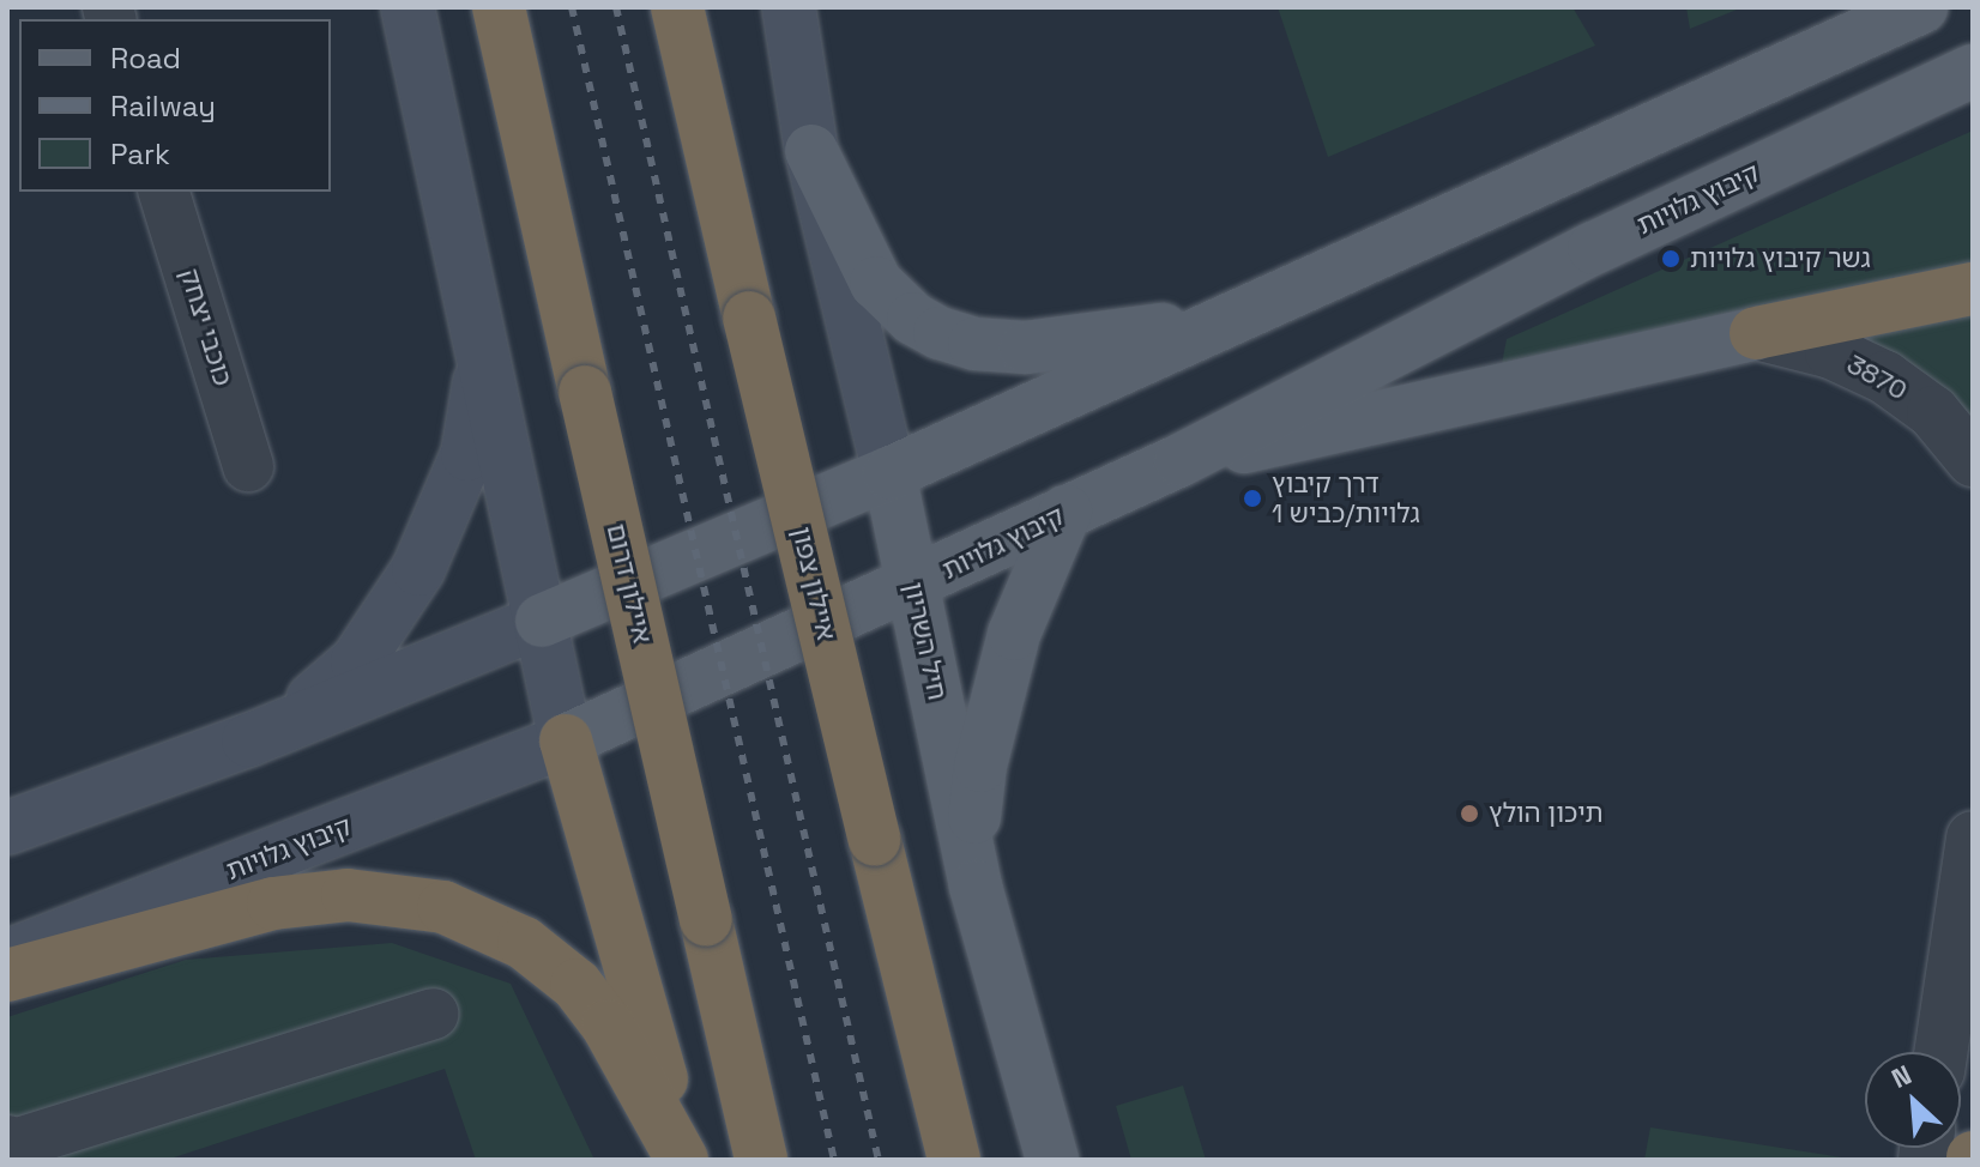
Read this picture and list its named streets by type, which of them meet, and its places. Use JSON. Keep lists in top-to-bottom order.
{
  "streets": {
    "highway": ["איילון דרום", "איילון צפון"],
    "main road": ["קיבוץ גלויות", "חיל השריון"],
    "street": ["כוכבי יצחק", "3870"]
  },
  "crossings": [
    ["קיבוץ גלויות", "חיל השריון"]
  ],
  "places": ["גשר קיבוץ גלויות", "דרך קיבוץ גלויות/כביש 1", "תיכון הולץ"],
  "legend": ["Road", "Railway", "Park"],
  "north": "top left"
}
